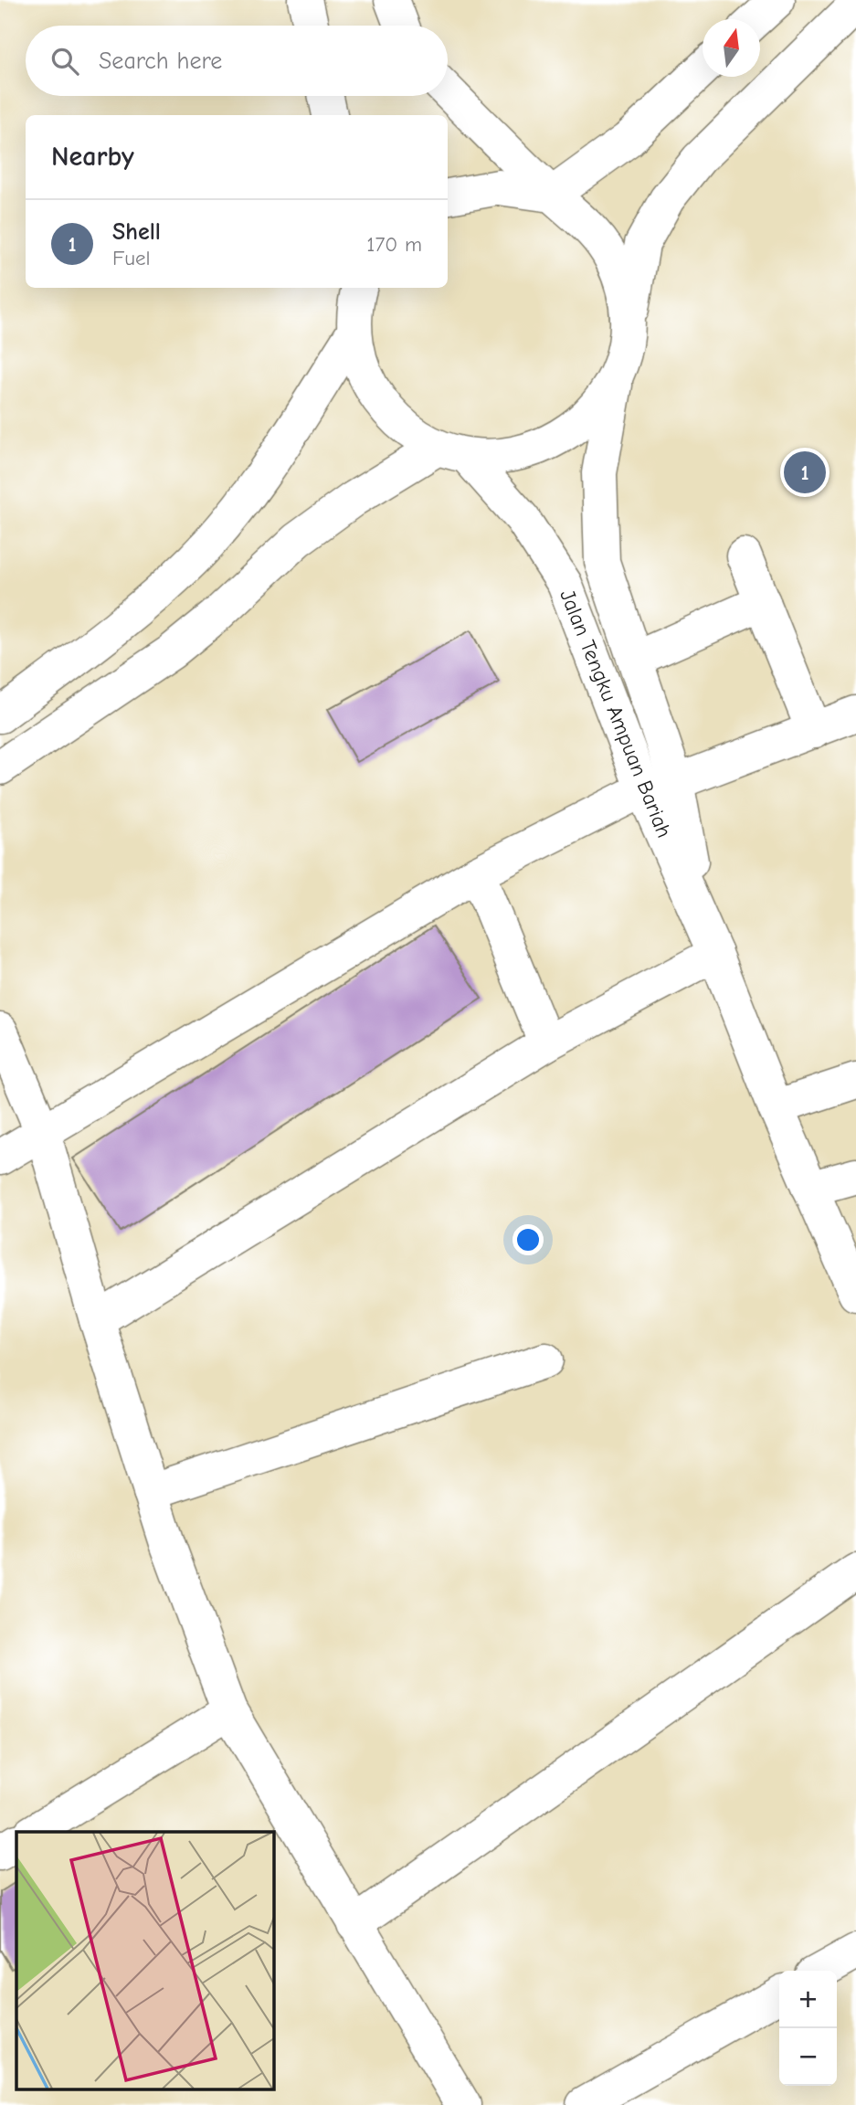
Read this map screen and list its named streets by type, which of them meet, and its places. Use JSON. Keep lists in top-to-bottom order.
{
  "streets": {
    "main road": ["Jalan Tengku Ampuan Bariah"]
  },
  "north": "top",
  "page": {
    "search": "Search here",
    "heading": "Nearby",
    "list": [
      {
        "mark": "1",
        "name": "Shell",
        "note": "Fuel",
        "value": "170 m"
      }
    ],
    "pins": "1",
    "map_buttons": ["+", "−"]
  }
}
